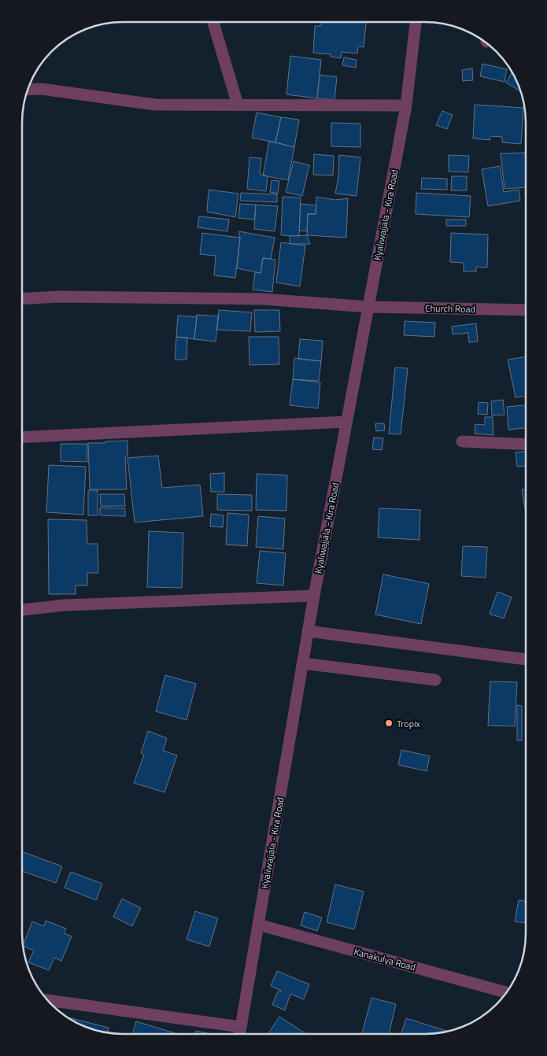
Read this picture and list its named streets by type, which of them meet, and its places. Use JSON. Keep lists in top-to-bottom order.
{
  "streets": {
    "street": ["Kyaliwajjala - Kira Road", "Church Road", "Kanakulya Road"]
  },
  "crossings": [
    ["Kyaliwajjala - Kira Road", "Church Road"],
    ["Kyaliwajjala - Kira Road", "Kanakulya Road"]
  ],
  "places": ["Tropix"]
}
